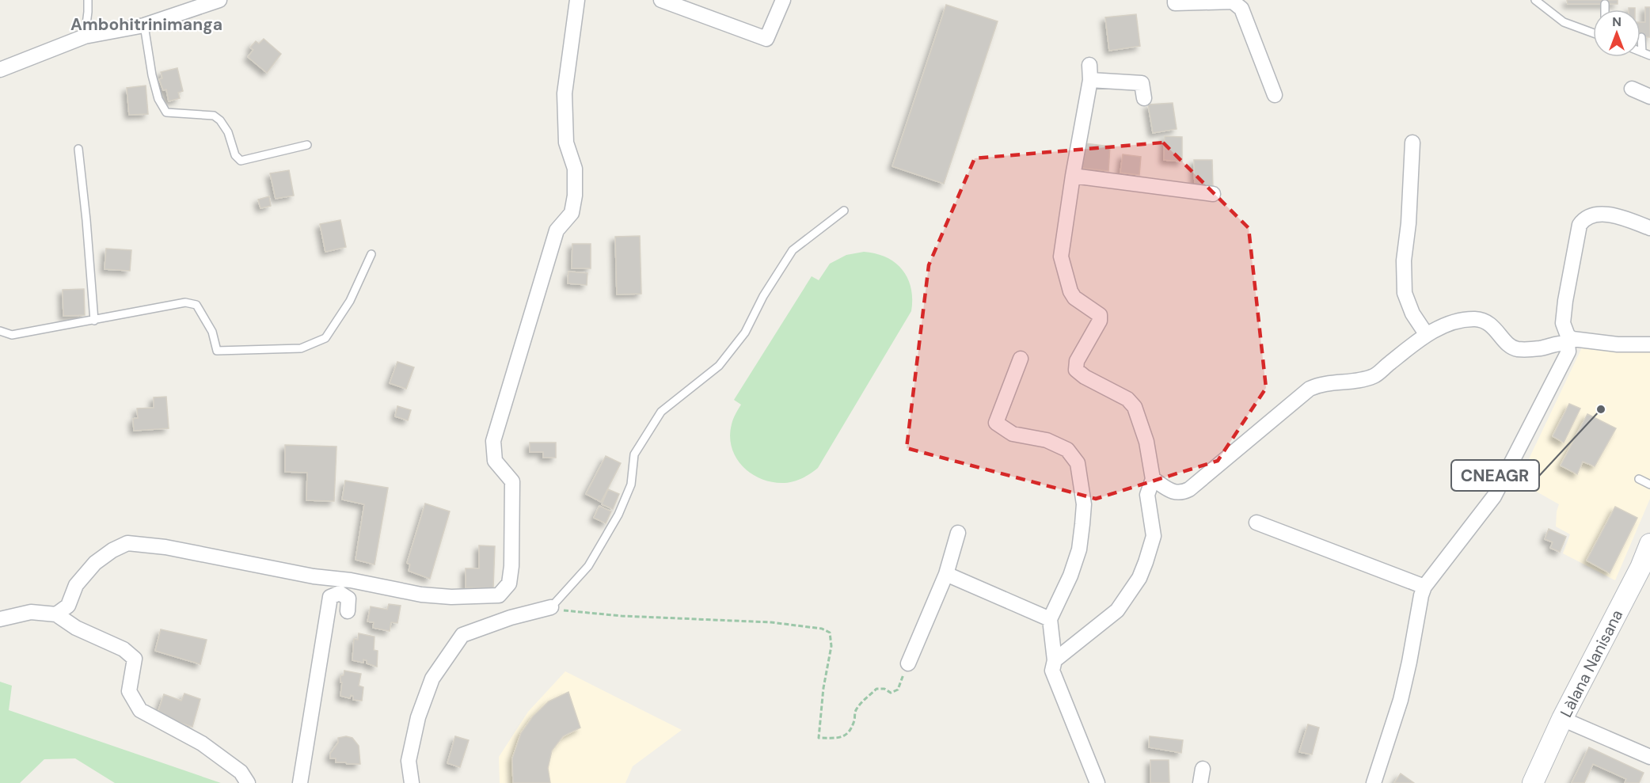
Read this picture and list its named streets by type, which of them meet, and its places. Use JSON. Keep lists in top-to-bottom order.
{
  "streets": {
    "street": ["Làlana Nanisana"]
  },
  "districts": ["Ambohitrinimanga"],
  "places": ["CNEAGR"],
  "north": "top"
}
